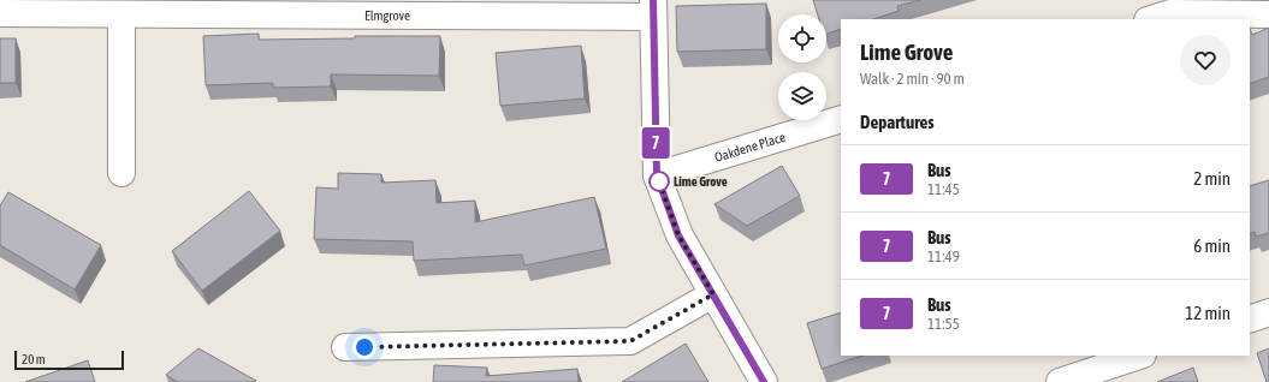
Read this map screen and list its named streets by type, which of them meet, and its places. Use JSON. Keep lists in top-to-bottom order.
{
  "streets": {
    "street": ["Elmgrove", "Oakdene Place"]
  },
  "places": ["Lime Grove"],
  "lines": ["bus line 7"],
  "scale_bar": "20 m",
  "page": {
    "on_map": "7",
    "heading": [
      ["Lime Grove", "Walk · 2 min · 90 m"],
      "Departures"
    ],
    "list": [
      {
        "mark": "7",
        "name": "Bus",
        "note": "11:45",
        "value": "2 min"
      },
      {
        "mark": "7",
        "name": "Bus",
        "note": "11:49",
        "value": "6 min"
      },
      {
        "mark": "7",
        "name": "Bus",
        "note": "11:55",
        "value": "12 min"
      }
    ],
    "scale": "20 m"
  }
}
